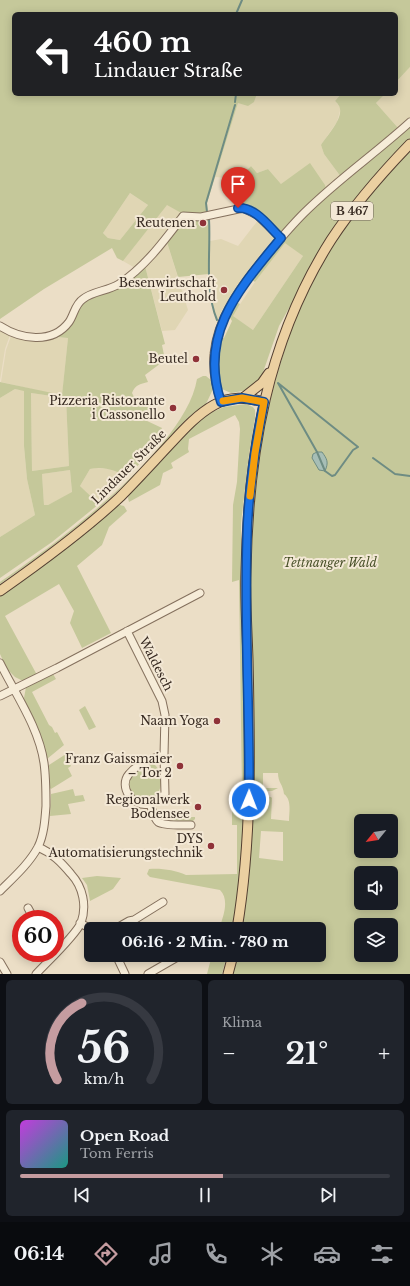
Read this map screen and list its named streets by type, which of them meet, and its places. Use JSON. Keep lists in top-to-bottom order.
{
  "streets": {
    "main road": ["B 467", "Lindauer Straße"],
    "street": ["Waldesch"]
  },
  "crossings": [
    ["B 467", "Lindauer Straße"]
  ],
  "parks": ["Tettnanger Wald"],
  "places": [
    "Reutenen",
    "Besenwirtschaft Leuthold",
    "Beutel",
    "Pizzeria Ristorante i Cassonello",
    "Naam Yoga",
    "Franz Gaissmaier – Tor 2",
    "Regionalwerk Bodensee",
    "DYS Automatisierungstechnik"
  ],
  "north": "bottom left",
  "page": {
    "turn": ["460 m", "Lindauer Straße"],
    "limit": "60",
    "trip": "06:16 · 2 Min. · 780 m",
    "tile": "Klima",
    "heat": ["−", "21°", "+"],
    "song": ["Open Road", "Tom Ferris"],
    "tabs": "06:14",
    "gauge": ["56", "km/h"]
  }
}
